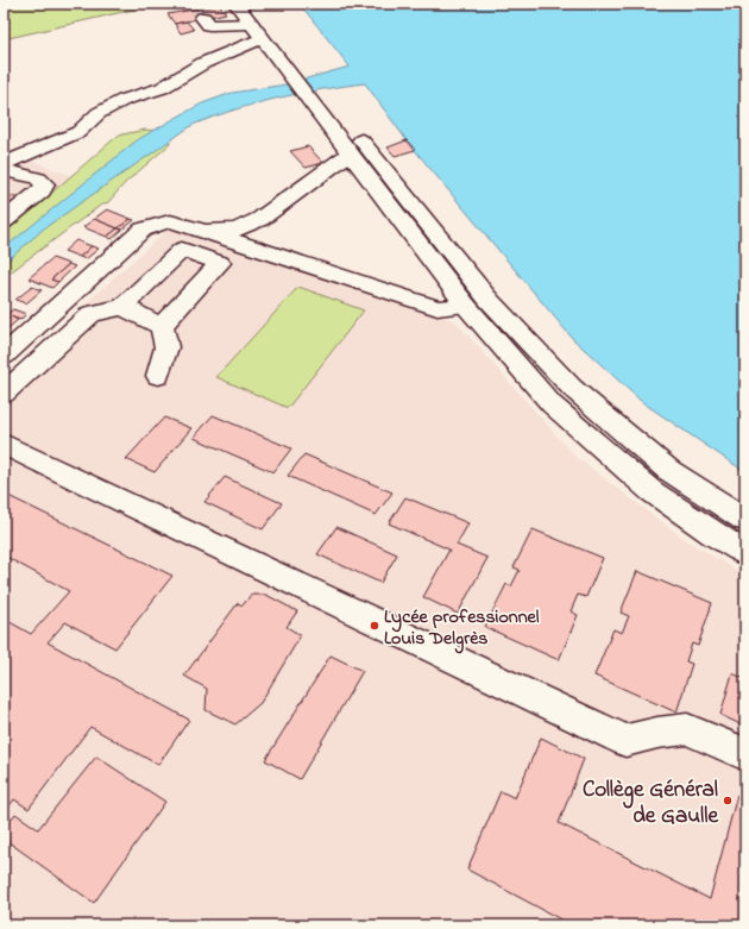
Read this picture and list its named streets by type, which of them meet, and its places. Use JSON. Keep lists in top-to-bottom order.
{
  "places": ["Lycée professionnel Louis Delgrès", "Collège Général de Gaulle"]
}
